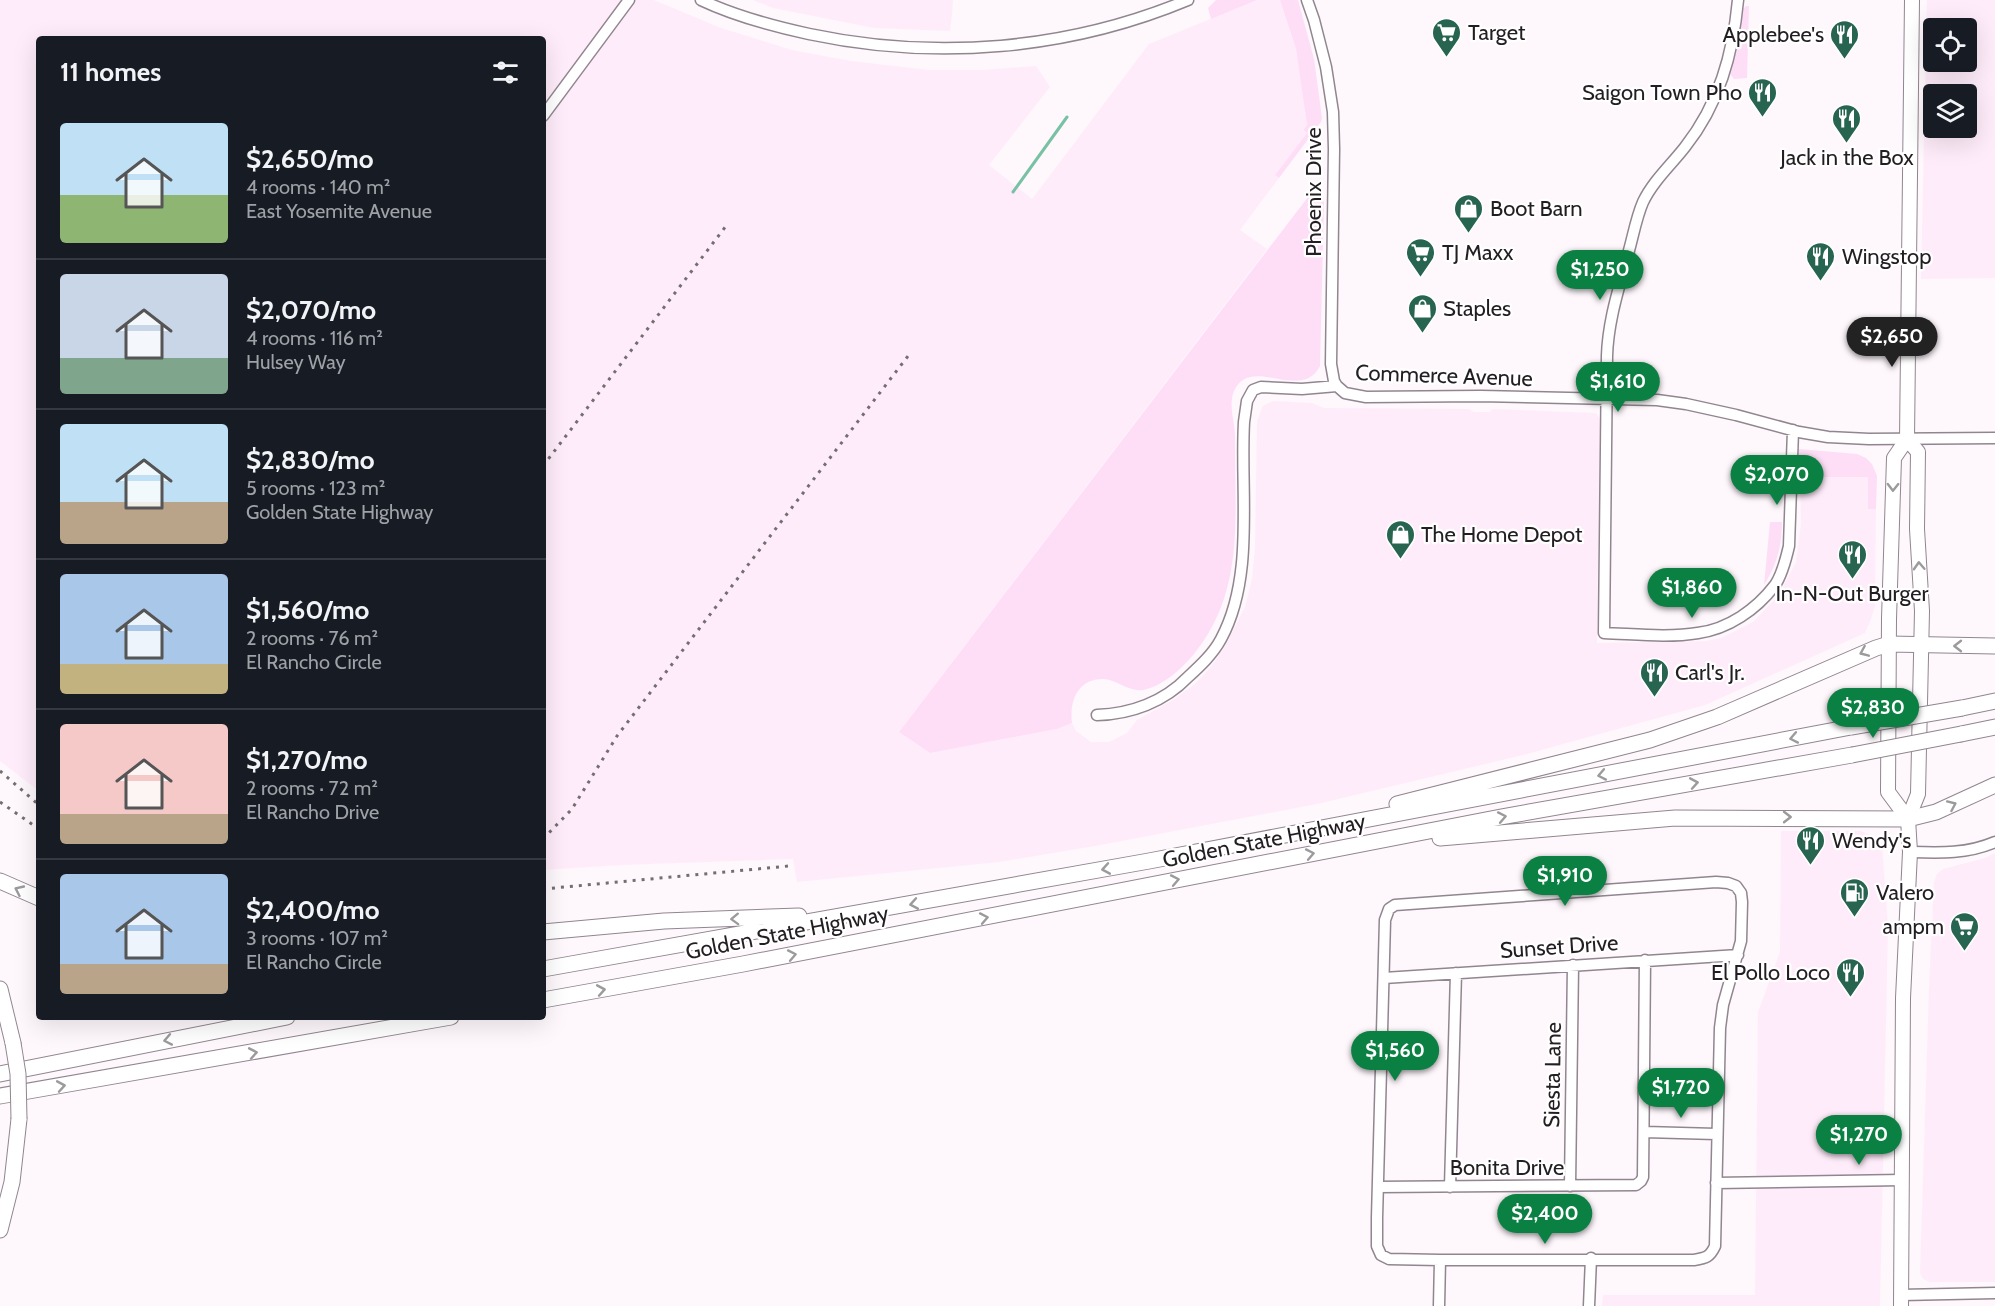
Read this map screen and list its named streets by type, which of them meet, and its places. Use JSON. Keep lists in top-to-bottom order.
{
  "streets": {
    "highway": ["Golden State Highway"],
    "street": [
      "Phoenix Drive",
      "Commerce Avenue",
      "Sunset Drive",
      "Siesta Lane",
      "Bonita Drive"
    ]
  },
  "crossings": [
    ["Phoenix Drive", "Commerce Avenue"],
    ["Sunset Drive", "Siesta Lane"],
    ["Siesta Lane", "Bonita Drive"]
  ],
  "places": {
    "supermarket": ["Target", "TJ Maxx", "ampm"],
    "restaurant": [
      "Applebee's",
      "Saigon Town Pho",
      "Jack in the Box",
      "Wingstop",
      "In-N-Out Burger",
      "Carl's Jr.",
      "Wendy's",
      "El Pollo Loco"
    ],
    "shop": ["Boot Barn", "Staples", "The Home Depot"],
    "fuel station": ["Valero"]
  },
  "page": {
    "heading": "11 homes",
    "list": [
      {
        "name": "$2,650/mo",
        "note": "4 rooms · 140 m² · East Yosemite Avenue"
      },
      {
        "name": "$2,070/mo",
        "note": "4 rooms · 116 m² · Hulsey Way"
      },
      {
        "name": "$2,830/mo",
        "note": "5 rooms · 123 m² · Golden State Highway"
      },
      {
        "name": "$1,560/mo",
        "note": "2 rooms · 76 m² · El Rancho Circle"
      },
      {
        "name": "$1,270/mo",
        "note": "2 rooms · 72 m² · El Rancho Drive"
      },
      {
        "name": "$2,400/mo",
        "note": "3 rooms · 107 m² · El Rancho Circle"
      }
    ],
    "price": [
      "$1,250",
      "$2,650",
      "$1,610",
      "$2,070",
      "$1,860",
      "$2,830",
      "$1,910",
      "$1,560",
      "$1,720",
      "$1,270",
      "$2,400"
    ]
  }
}
